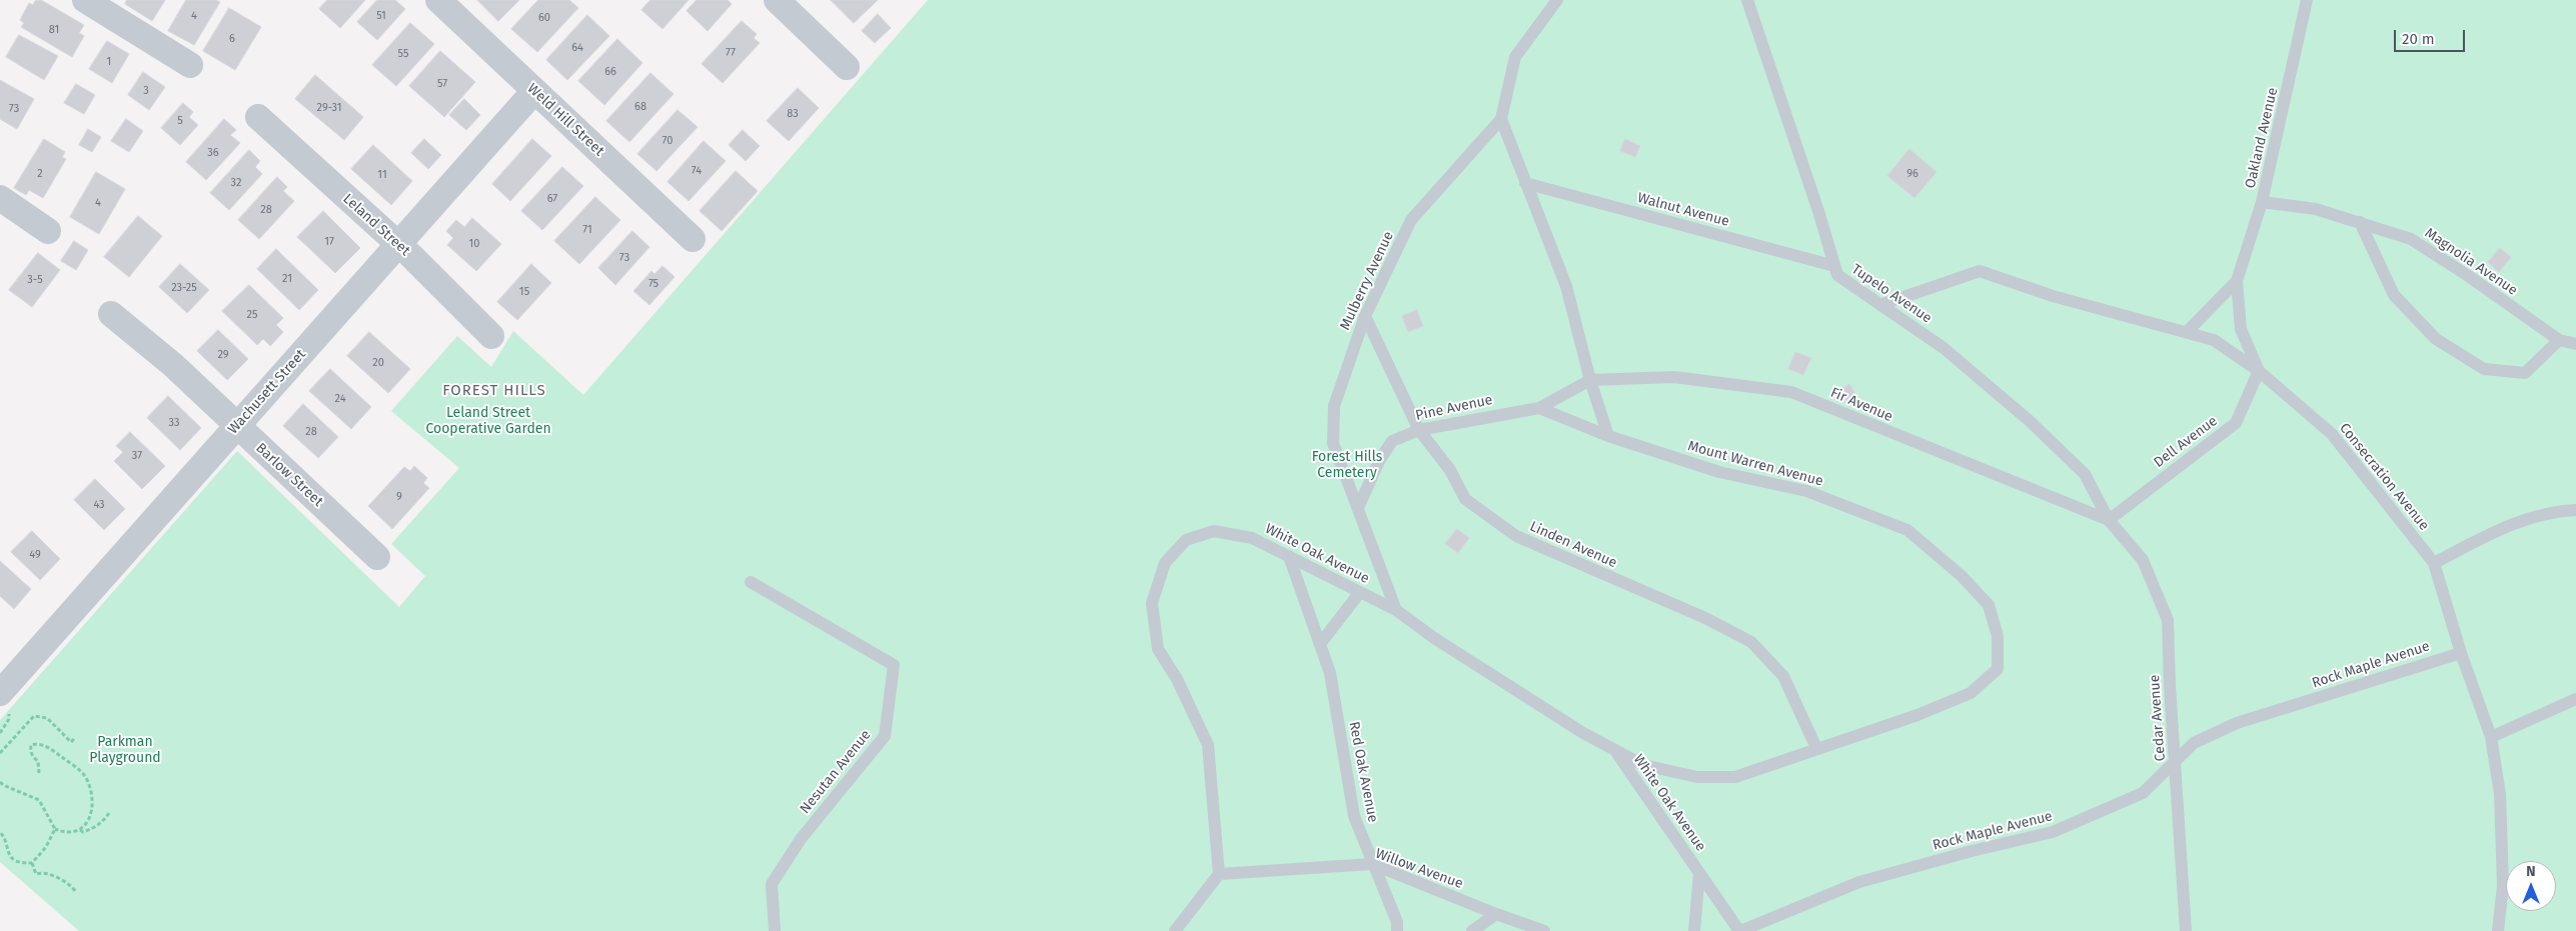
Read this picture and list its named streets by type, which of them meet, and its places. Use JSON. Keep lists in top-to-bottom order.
{
  "streets": {
    "street": [
      "Weld Hill Street",
      "Leland Street",
      "Wachusett Street",
      "Barlow Street"
    ],
    "lane": [
      "Oakland Avenue",
      "Walnut Avenue",
      "Magnolia Avenue",
      "Mulberry Avenue",
      "Tupelo Avenue",
      "Fir Avenue",
      "Pine Avenue",
      "Dell Avenue",
      "Mount Warren Avenue",
      "Consecration Avenue",
      "Linden Avenue",
      "White Oak Avenue",
      "Rock Maple Avenue",
      "Cedar Avenue",
      "Nesutan Avenue",
      "Red Oak Avenue",
      "Willow Avenue"
    ]
  },
  "crossings": [
    ["Weld Hill Street", "Wachusett Street"],
    ["Oakland Avenue", "Magnolia Avenue"],
    ["Oakland Avenue", "Dell Avenue"],
    ["Oakland Avenue", "Consecration Avenue"],
    ["Walnut Avenue", "Tupelo Avenue"],
    ["Leland Street", "Wachusett Street"],
    ["Mulberry Avenue", "Pine Avenue"],
    ["Mulberry Avenue", "Linden Avenue"],
    ["Mulberry Avenue", "White Oak Avenue"],
    ["Tupelo Avenue", "Fir Avenue"],
    ["Tupelo Avenue", "Dell Avenue"],
    ["Tupelo Avenue", "Consecration Avenue"],
    ["Tupelo Avenue", "Cedar Avenue"],
    ["Wachusett Street", "Barlow Street"],
    ["Fir Avenue", "Pine Avenue"],
    ["Fir Avenue", "Dell Avenue"],
    ["Fir Avenue", "Cedar Avenue"],
    ["Pine Avenue", "Linden Avenue"],
    ["Dell Avenue", "Consecration Avenue"],
    ["Dell Avenue", "Cedar Avenue"],
    ["Mount Warren Avenue", "Linden Avenue"],
    ["Mount Warren Avenue", "White Oak Avenue"],
    ["Consecration Avenue", "Rock Maple Avenue"],
    ["White Oak Avenue", "Rock Maple Avenue"],
    ["White Oak Avenue", "Red Oak Avenue"],
    ["White Oak Avenue", "Willow Avenue"],
    ["Rock Maple Avenue", "Cedar Avenue"],
    ["Red Oak Avenue", "Willow Avenue"]
  ],
  "districts": ["FOREST HILLS"],
  "parks": ["Leland Street Cooperative Garden", "Forest Hills Cemetery", "Parkman Playground"],
  "house_numbers": [
    "4",
    "51",
    "60",
    "81",
    "6",
    "64",
    "77",
    "55",
    "1",
    "66",
    "57",
    "3",
    "68",
    "29-31",
    "73",
    "83",
    "5",
    "70",
    "36",
    "74",
    "2",
    "96",
    "11",
    "32",
    "67",
    "4",
    "28",
    "71",
    "17",
    "10",
    "73",
    "21",
    "3-5",
    "75",
    "23-25",
    "15",
    "25",
    "29",
    "20",
    "24",
    "33",
    "28",
    "37",
    "9",
    "43",
    "49"
  ],
  "scale_bar": "20 m",
  "north": "top"
}
